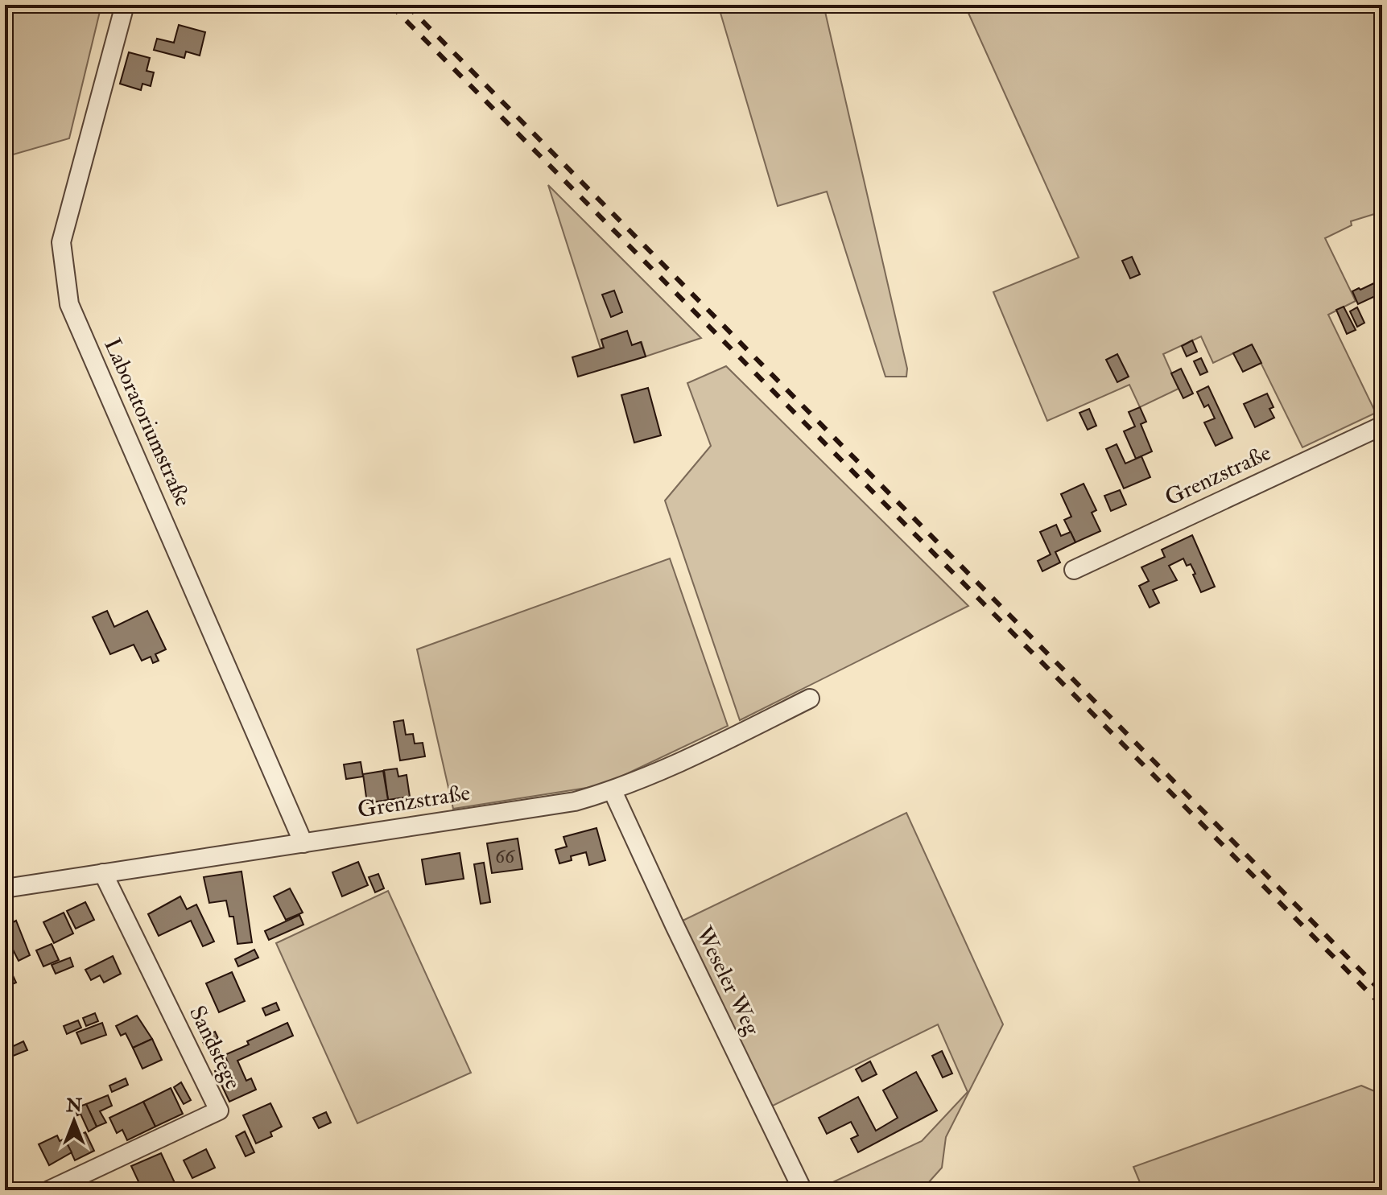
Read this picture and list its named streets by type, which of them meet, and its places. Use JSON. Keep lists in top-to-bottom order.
{
  "streets": {
    "street": [
      "Laboratoriumstraße",
      "Grenzstraße",
      "Weseler Weg",
      "Sandstege"
    ]
  },
  "crossings": [
    ["Laboratoriumstraße", "Grenzstraße"],
    ["Grenzstraße", "Weseler Weg"],
    ["Grenzstraße", "Sandstege"]
  ],
  "house_numbers": ["66"],
  "north": "top"
}
